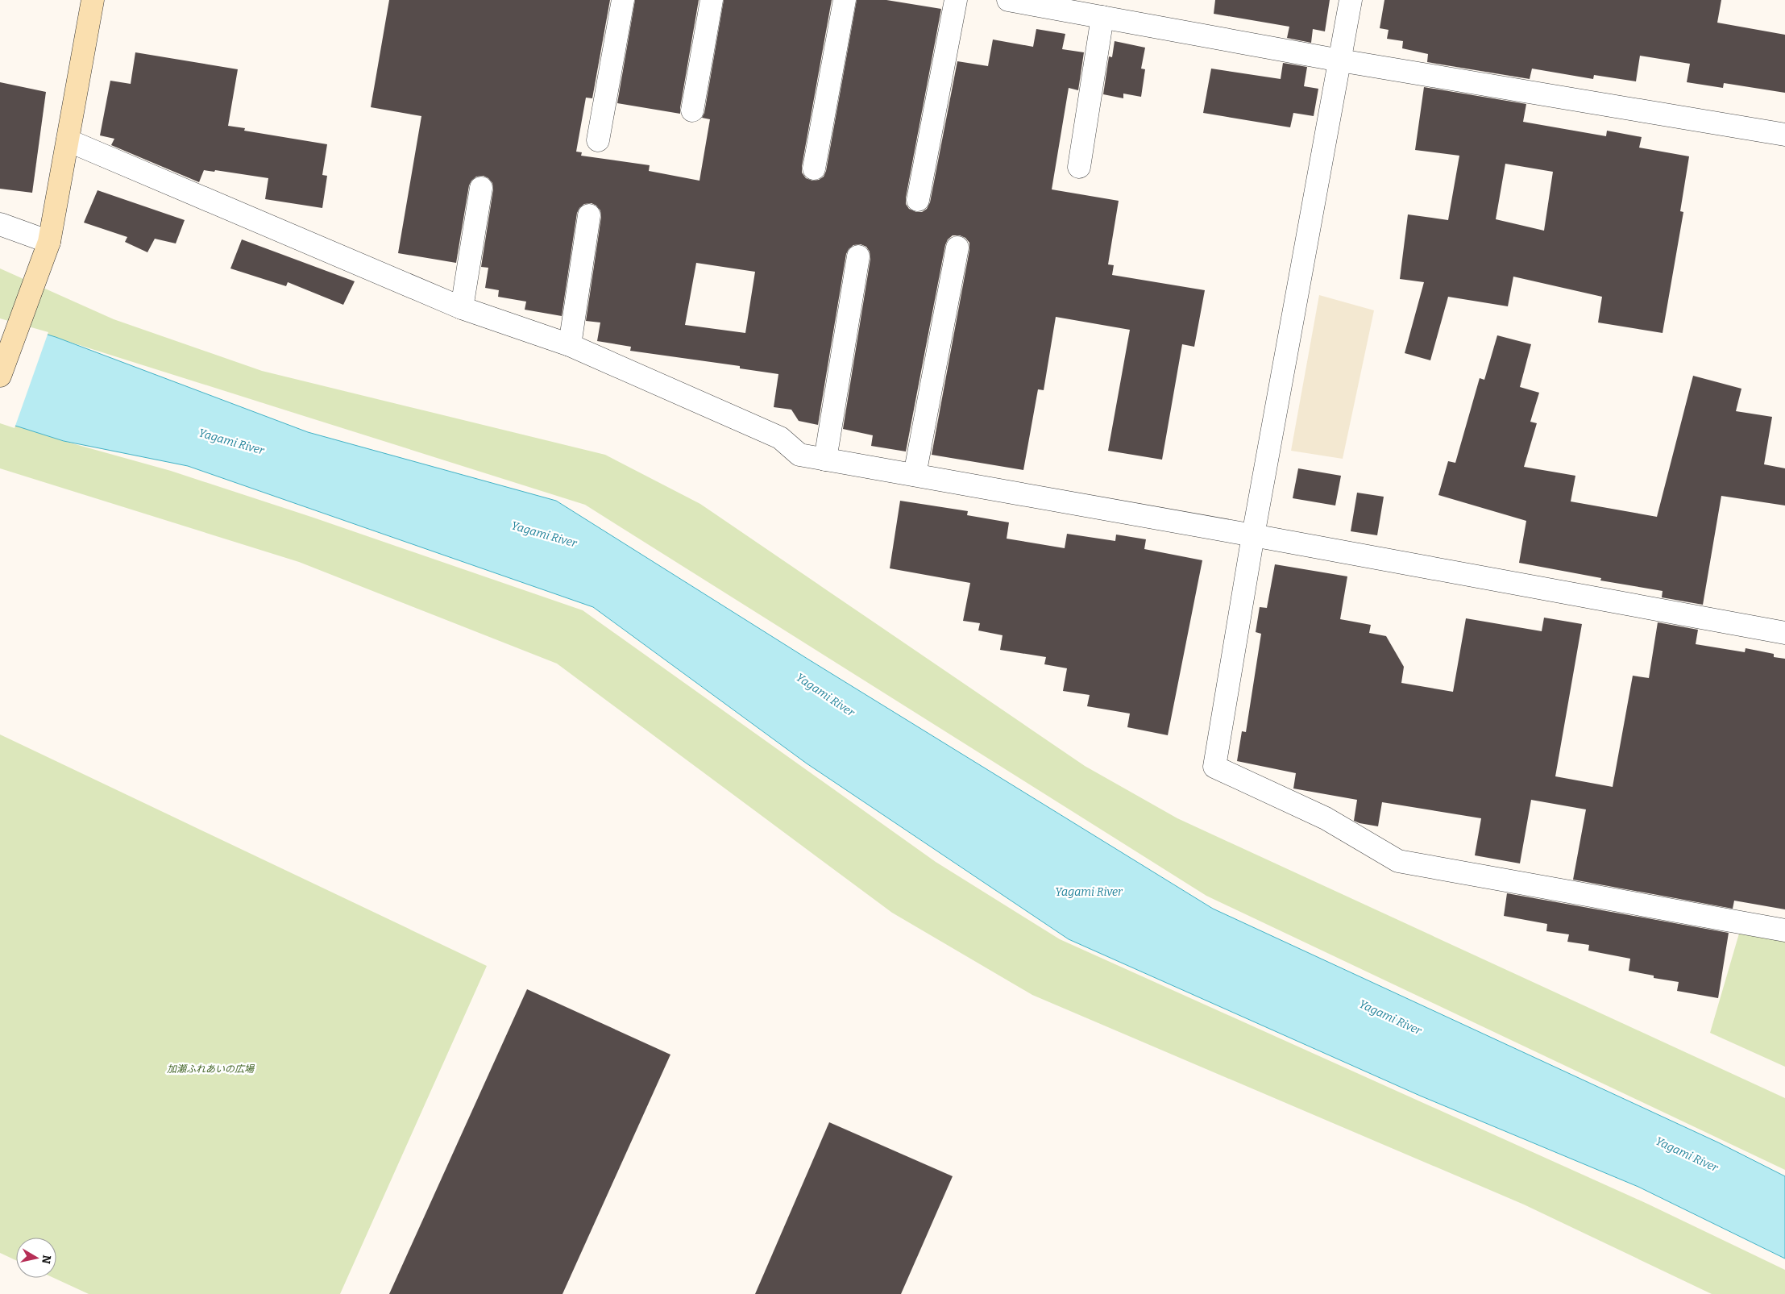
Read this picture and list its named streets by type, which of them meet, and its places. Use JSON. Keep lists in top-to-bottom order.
{
  "water": ["Yagami River"],
  "parks": ["加瀬ふれあいの広場"],
  "north": "right"
}
